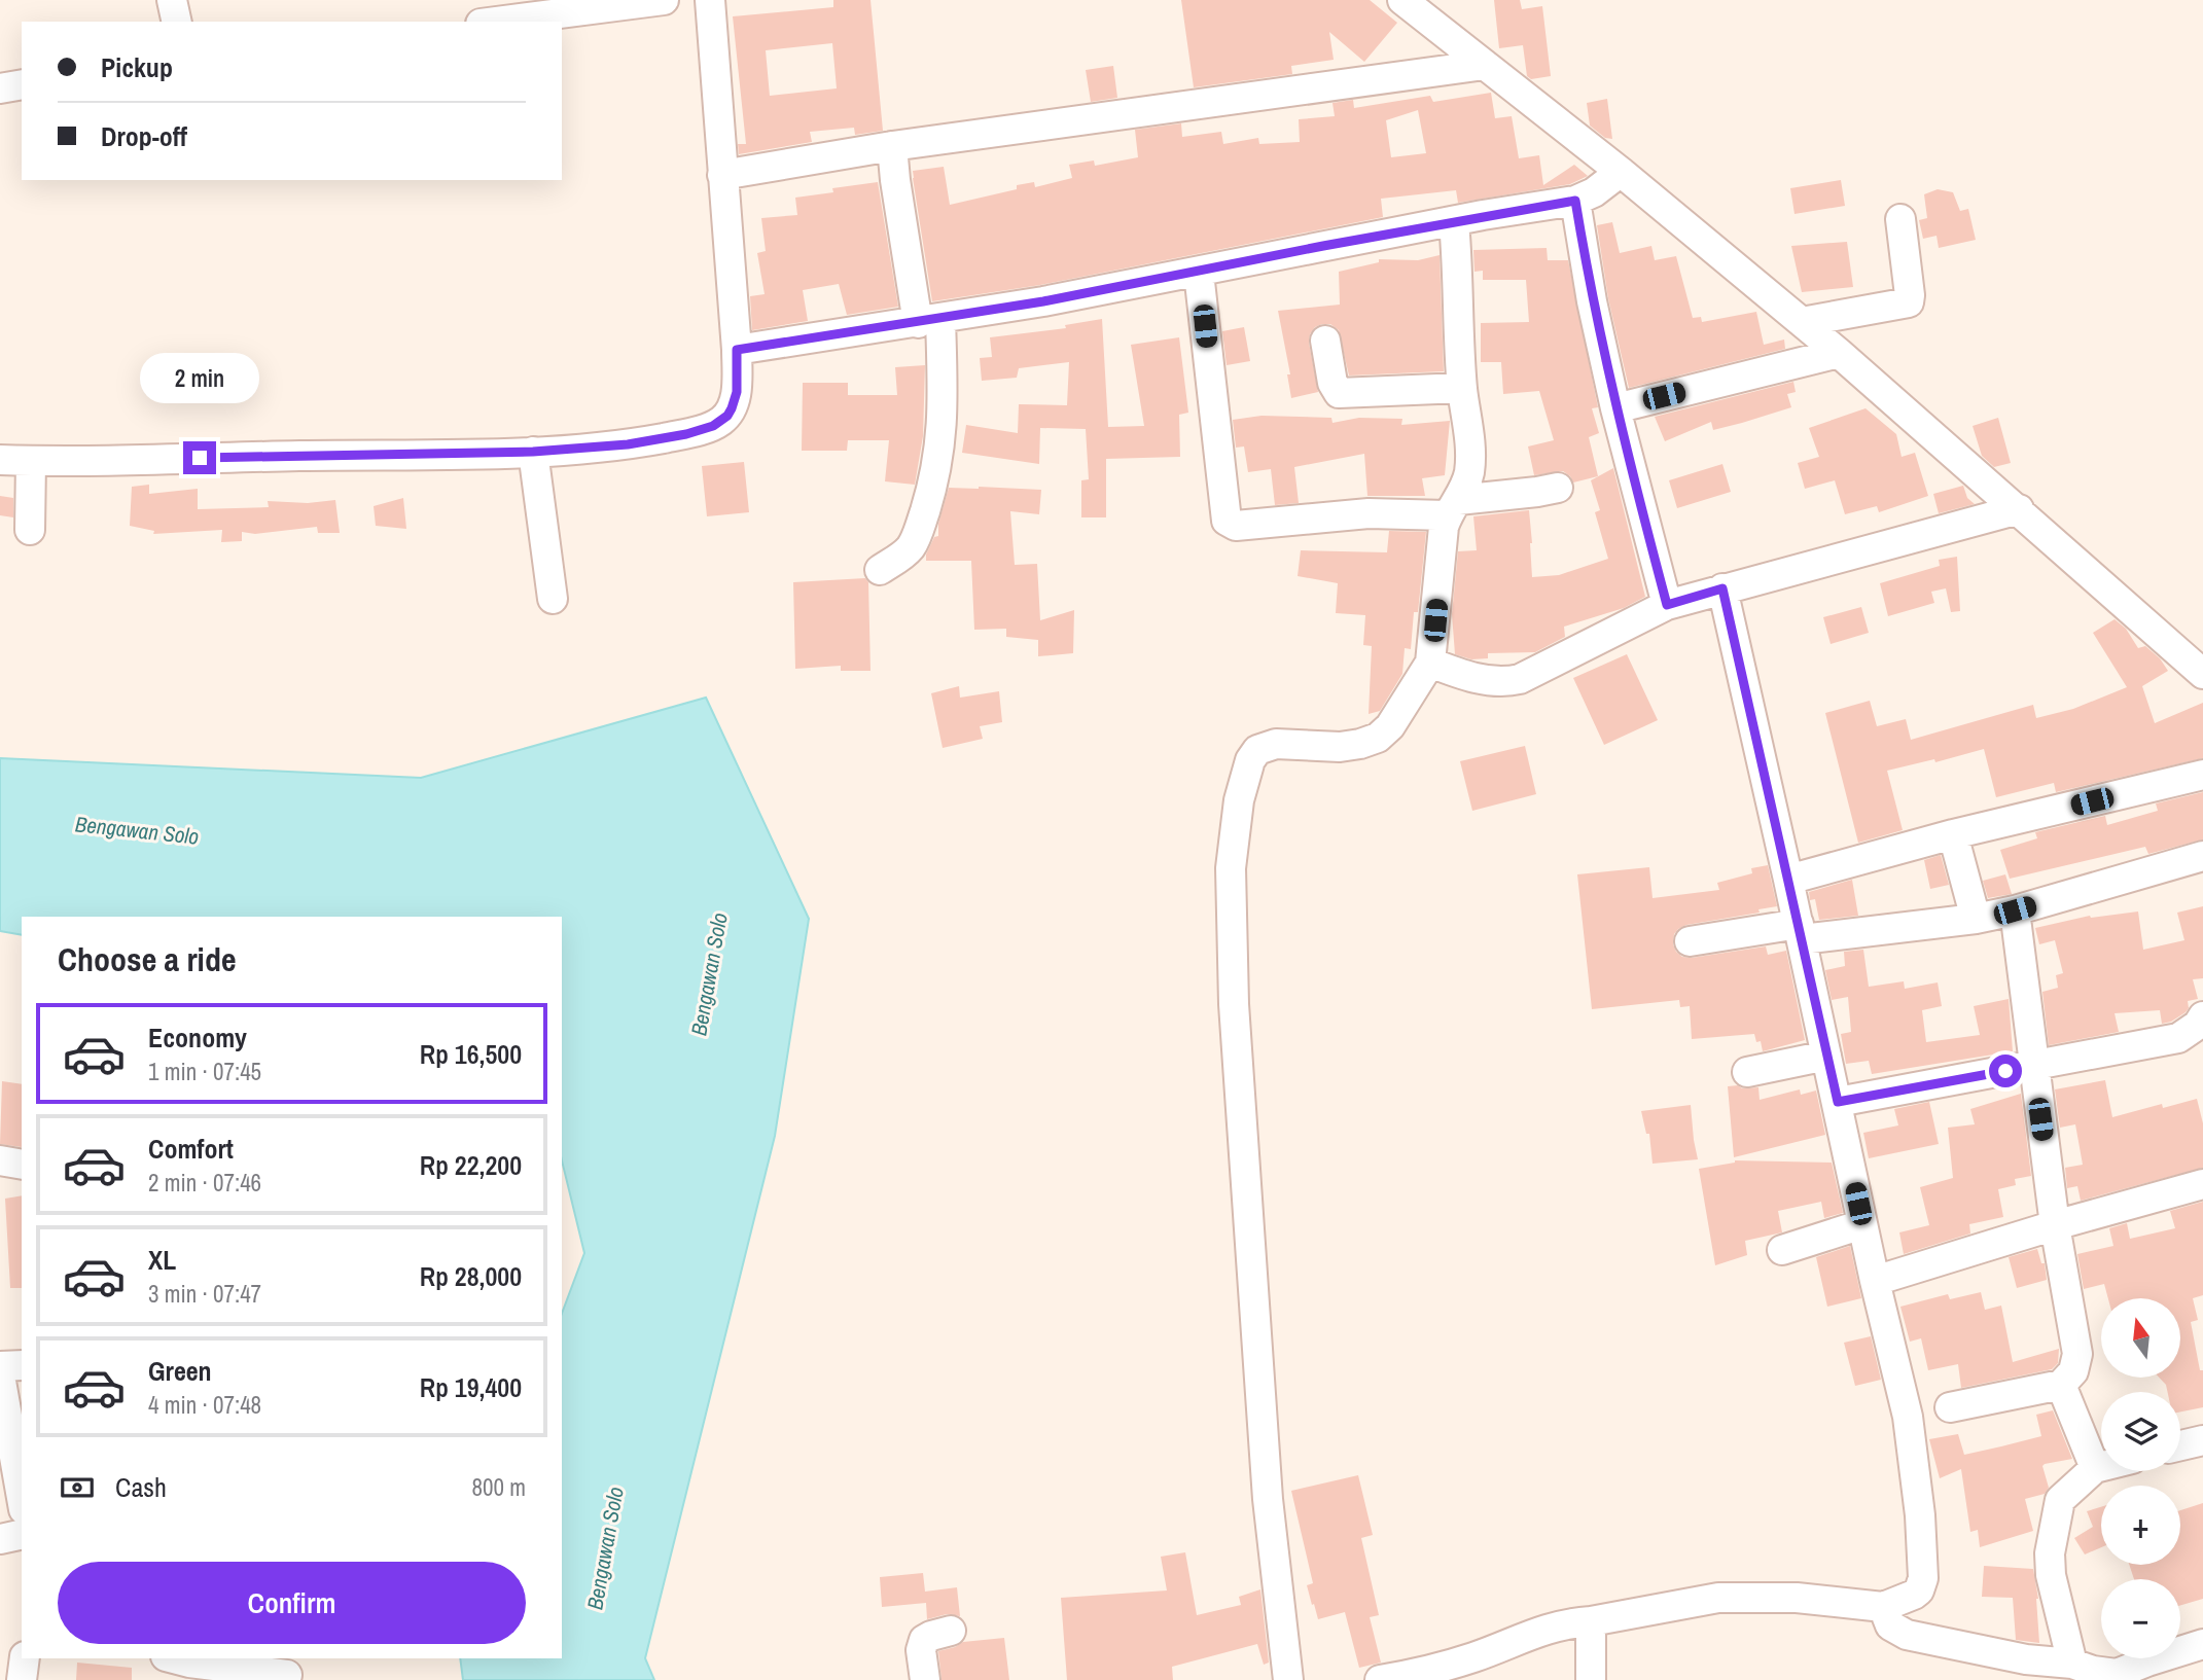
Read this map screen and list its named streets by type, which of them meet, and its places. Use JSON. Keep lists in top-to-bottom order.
{
  "water": ["Bengawan Solo"],
  "north": "top",
  "page": {
    "banner": ["Pickup", "Drop-off"],
    "bubble": "2 min",
    "heading": "Choose a ride",
    "list": [
      {
        "name": "Economy",
        "note": "1 min · 07:45",
        "value": "Rp 16,500"
      },
      {
        "name": "Comfort",
        "note": "2 min · 07:46",
        "value": "Rp 22,200"
      },
      {
        "name": "XL",
        "note": "3 min · 07:47",
        "value": "Rp 28,000"
      },
      {
        "name": "Green",
        "note": "4 min · 07:48",
        "value": "Rp 19,400"
      }
    ],
    "map_buttons": ["+", "−"],
    "pay": ["Cash", "800 m"],
    "buttons": "Confirm"
  }
}
